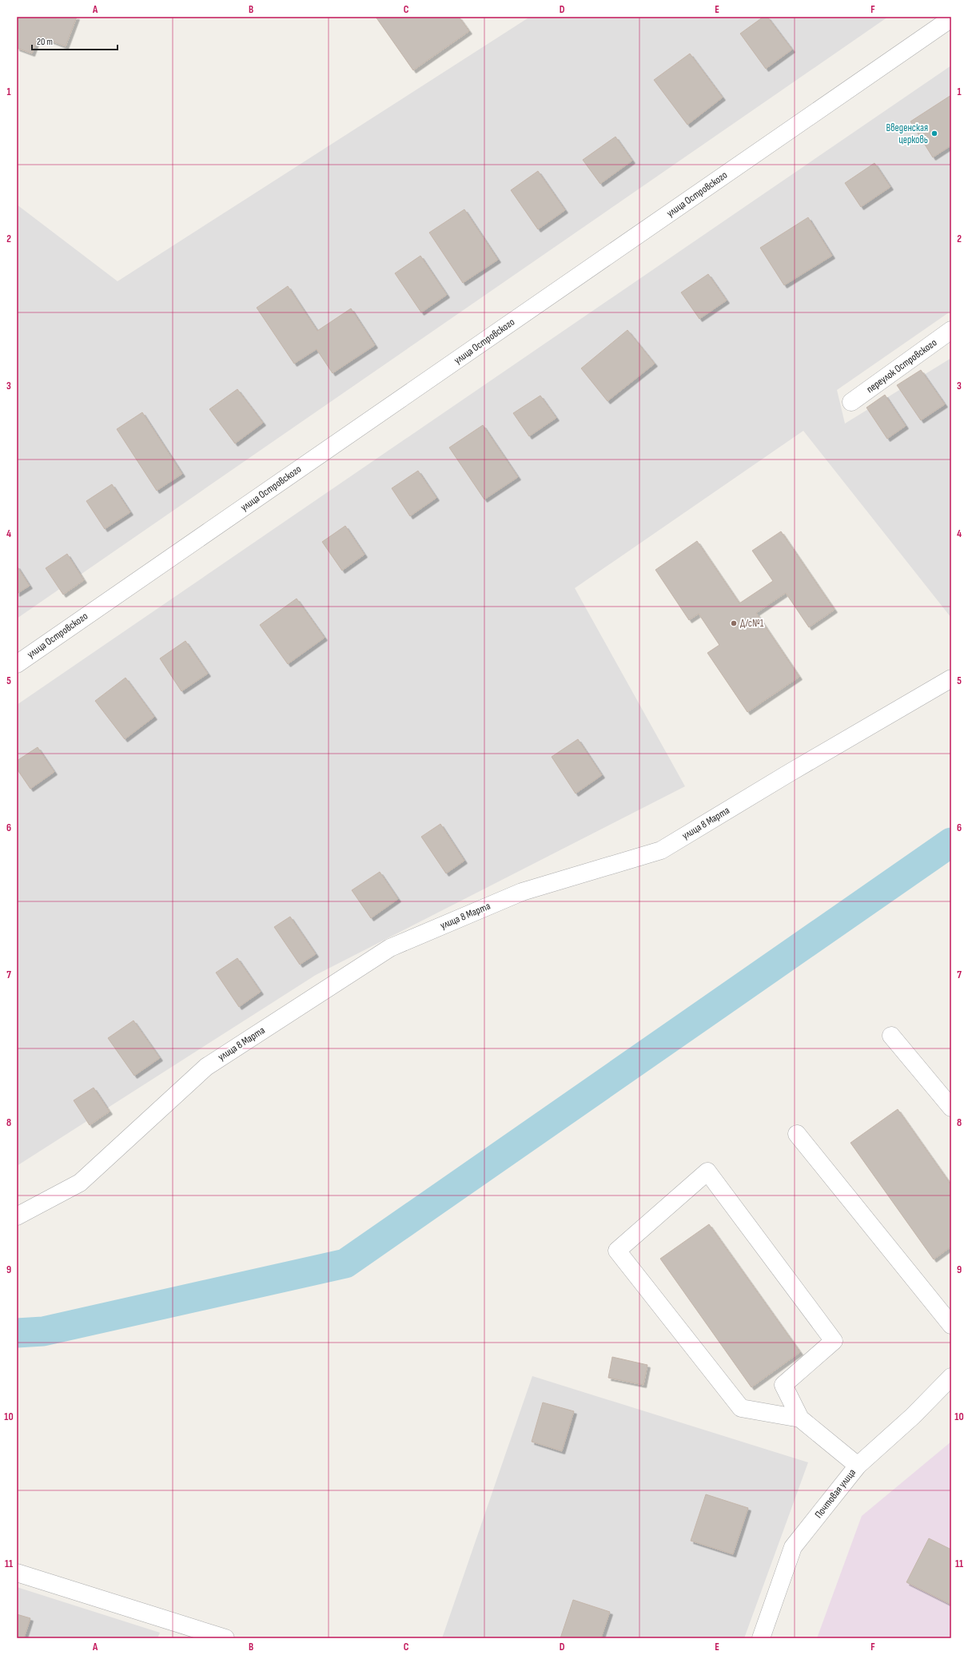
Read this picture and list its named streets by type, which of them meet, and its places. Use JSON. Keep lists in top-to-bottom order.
{
  "streets": {
    "street": [
      "улица Островского",
      "переулок Островского",
      "улица 8 Марта",
      "Почтовая улица"
    ]
  },
  "places": ["Введенская церковь", "Д/с№1"],
  "scale_bar": "20 m",
  "grid": {
    "columns": [
      "A",
      "B",
      "C",
      "D",
      "E",
      "F"
    ],
    "rows": [
      "1",
      "2",
      "3",
      "4",
      "5",
      "6",
      "7",
      "8",
      "9",
      "10",
      "11"
    ]
  }
}
